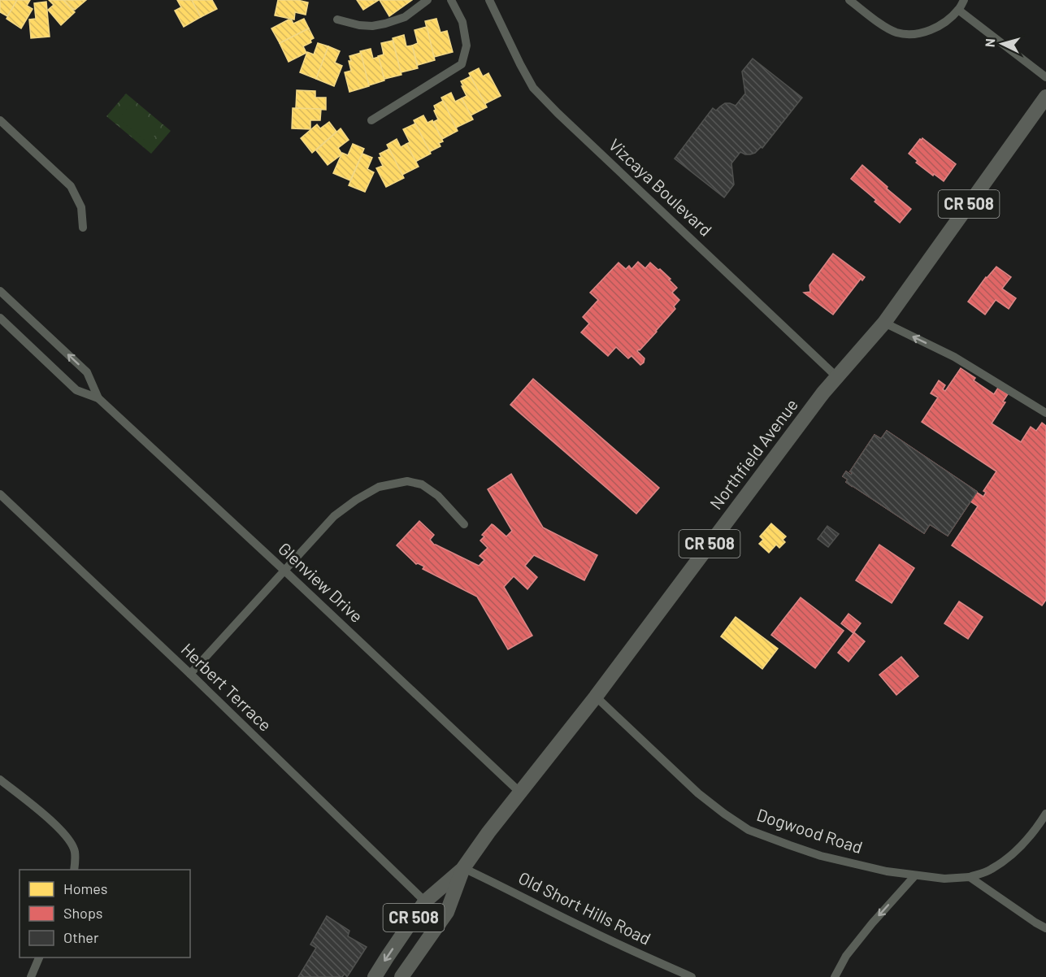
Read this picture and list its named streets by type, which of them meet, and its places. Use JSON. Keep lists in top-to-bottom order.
{
  "streets": {
    "main road": ["CR 508", "Northfield Avenue"],
    "street": [
      "Vizcaya Boulevard",
      "Glenview Drive",
      "Herbert Terrace",
      "Dogwood Road",
      "Old Short Hills Road"
    ]
  },
  "crossings": [
    ["Vizcaya Boulevard", "Northfield Avenue"],
    ["CR 508", "Northfield Avenue"],
    ["CR 508", "Herbert Terrace"],
    ["CR 508", "Old Short Hills Road"],
    ["Northfield Avenue", "Glenview Drive"],
    ["Northfield Avenue", "Dogwood Road"],
    ["Northfield Avenue", "Old Short Hills Road"]
  ],
  "legend": ["Homes", "Shops", "Other"],
  "north": "left"
}
